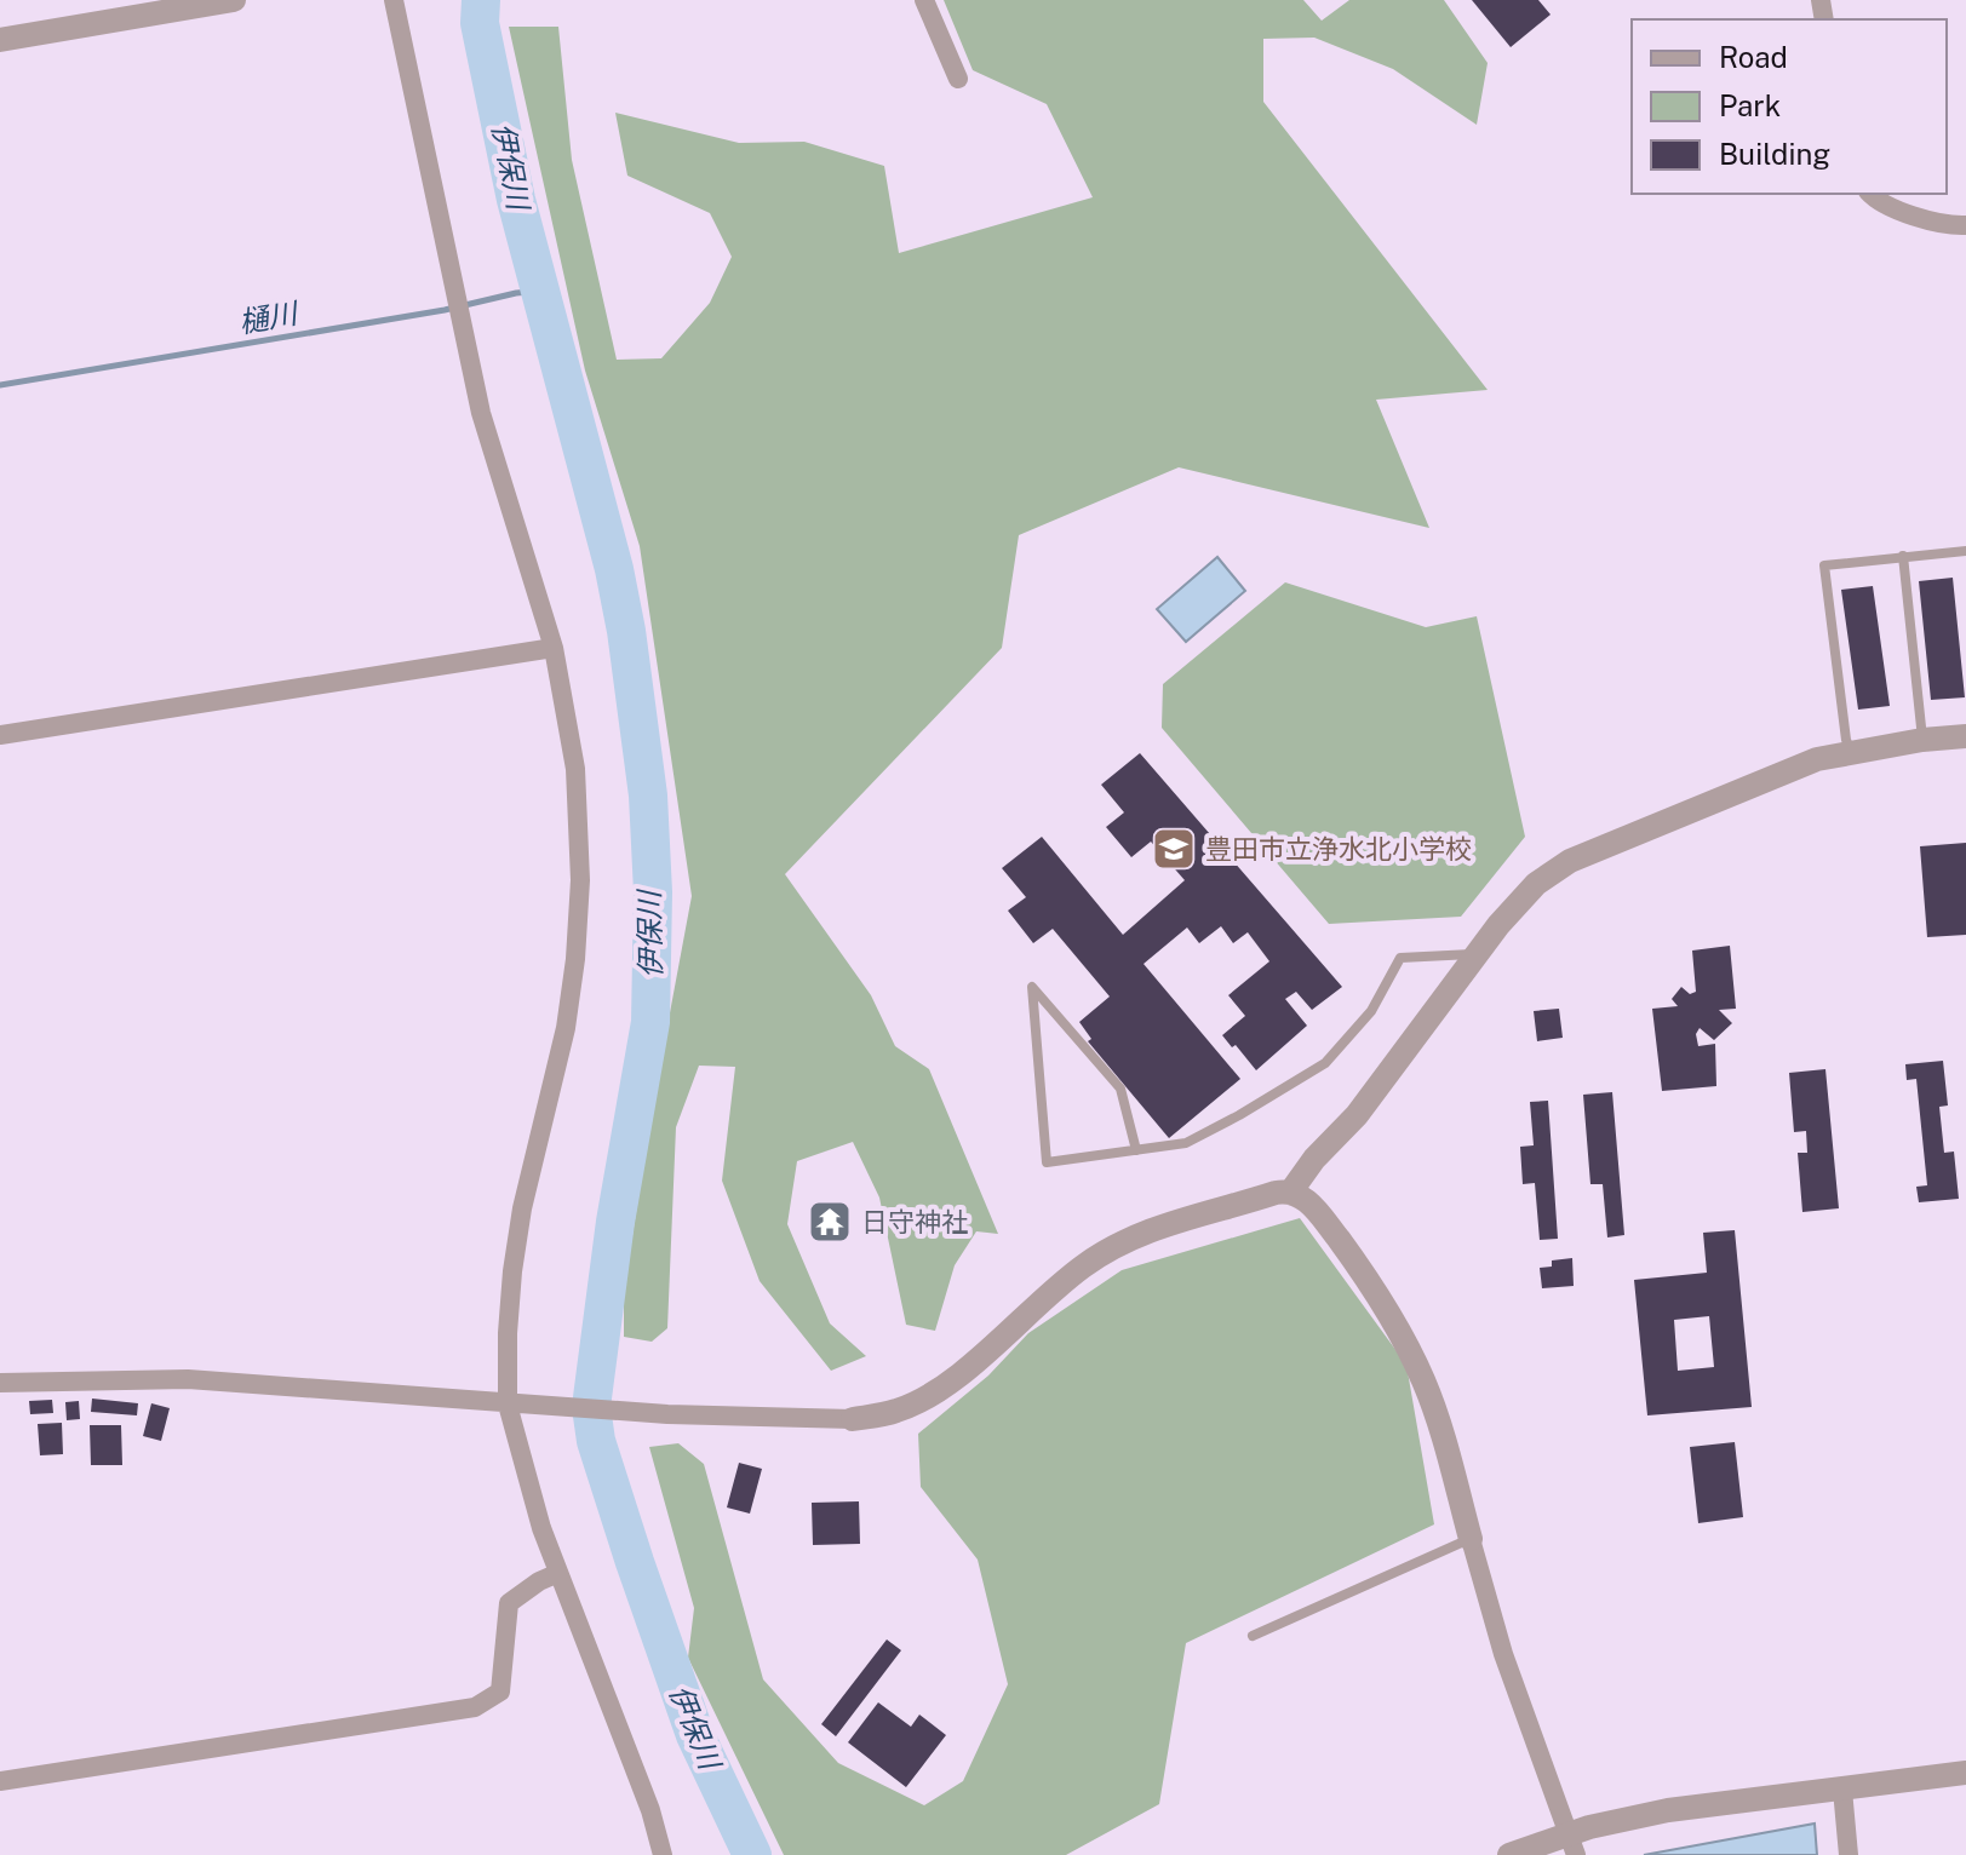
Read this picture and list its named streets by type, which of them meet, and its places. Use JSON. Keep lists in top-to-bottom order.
{
  "water": ["伊保川", "樋川"],
  "places": {
    "school or university": ["豊田市立浄水北小学校"],
    "temple": ["日守神社"]
  },
  "legend": ["Road", "Park", "Building"]
}
